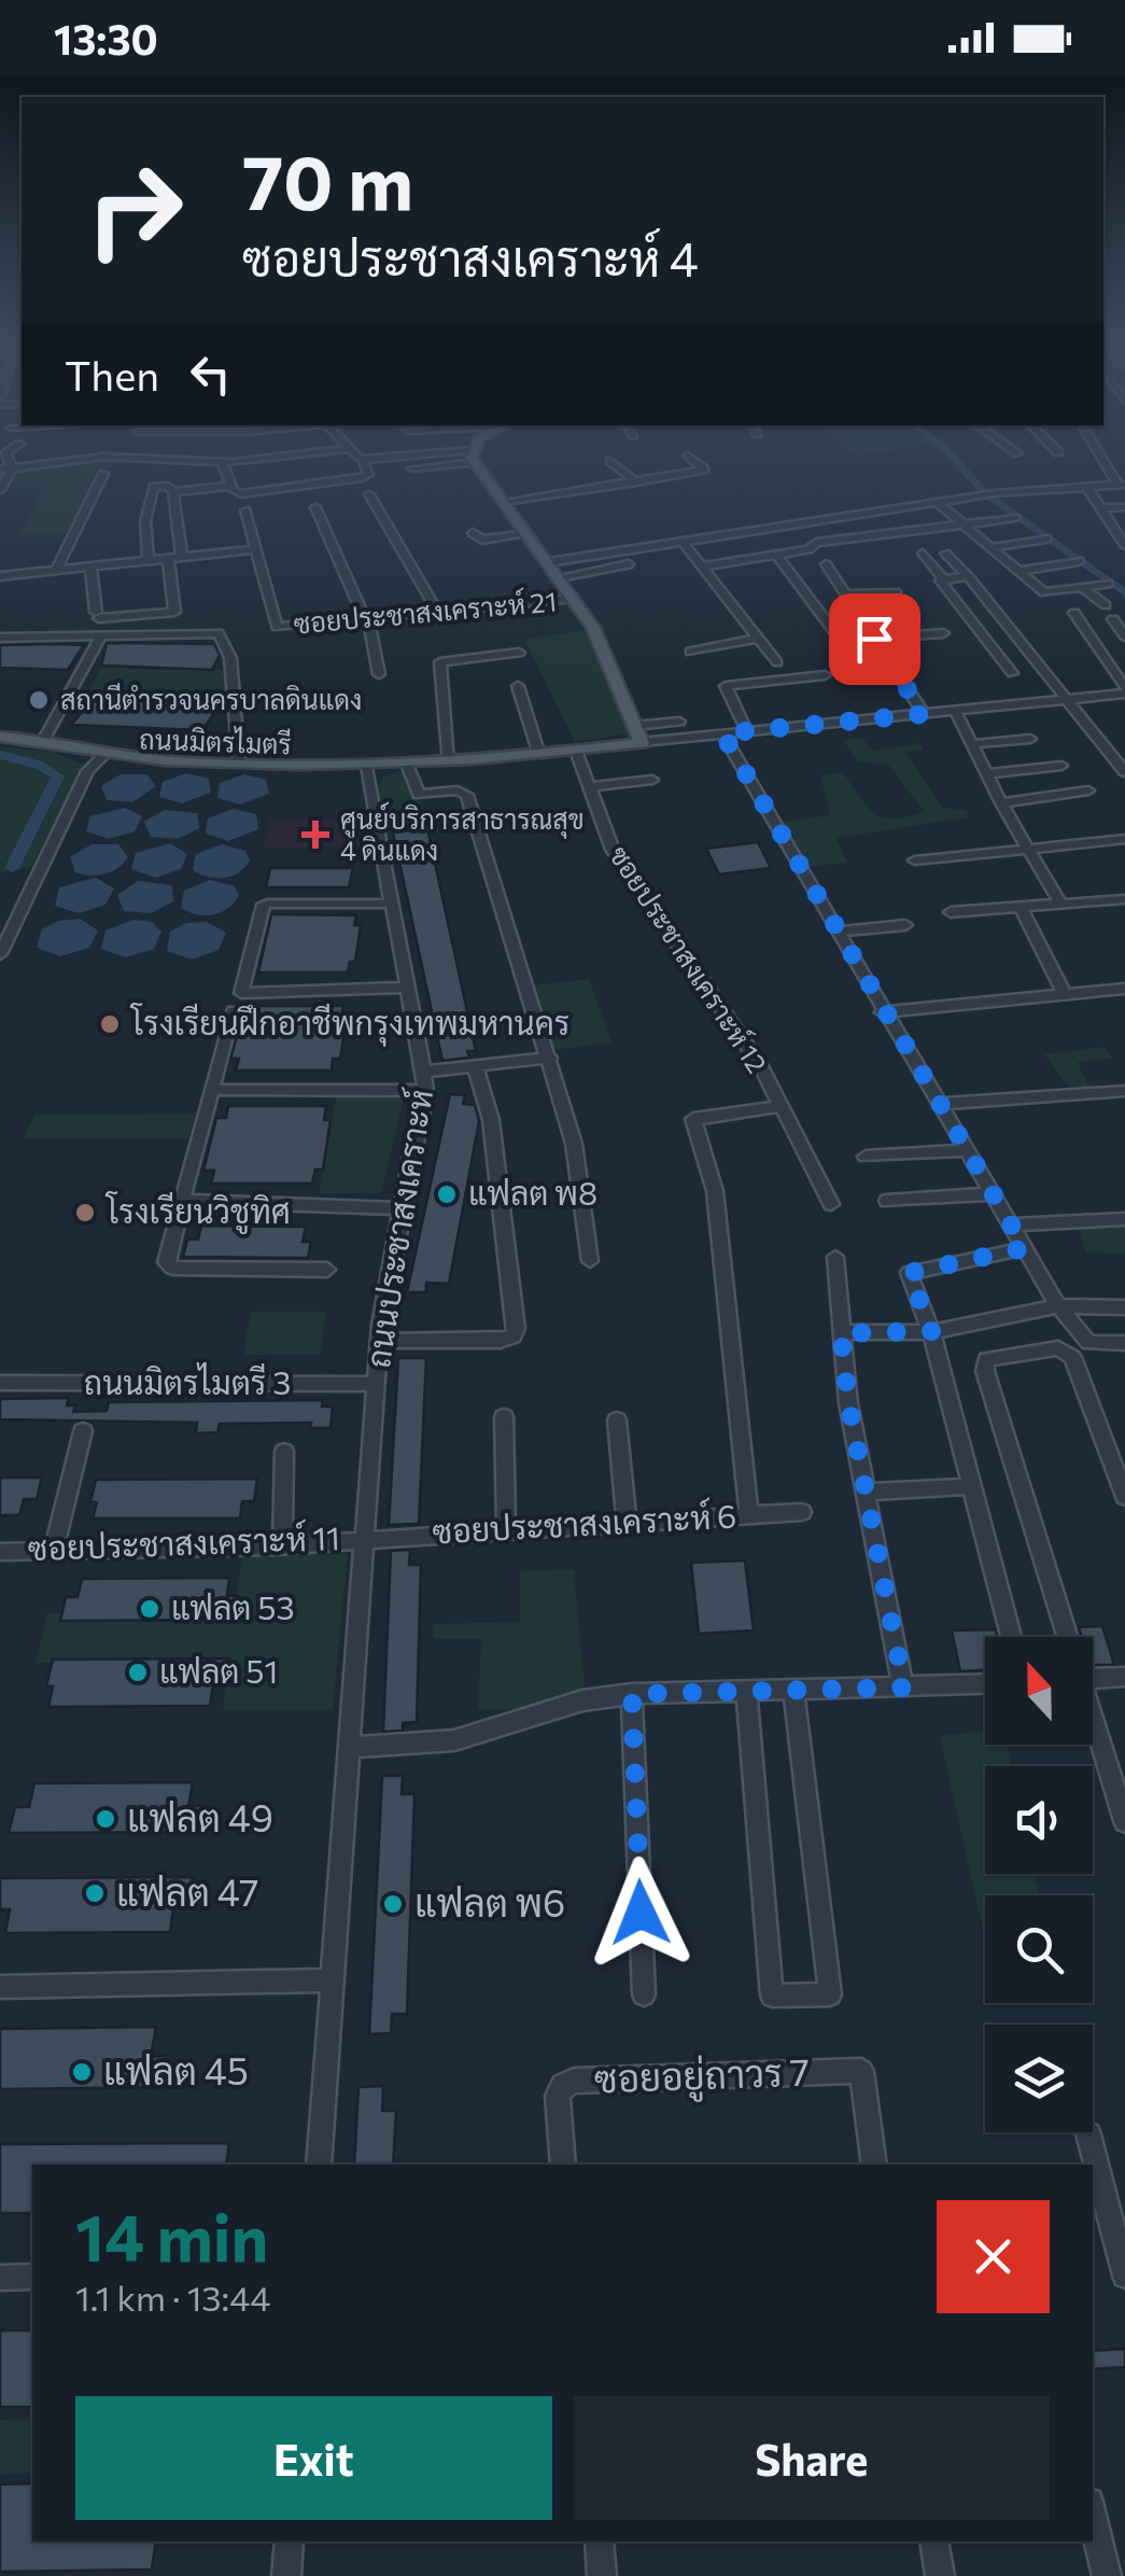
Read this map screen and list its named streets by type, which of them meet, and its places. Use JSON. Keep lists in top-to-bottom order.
{
  "streets": {
    "main road": ["ถนนมิตรไมตรี"],
    "street": [
      "ซอยประชาสงเคราะห์ 21",
      "ซอยประชาสงเคราะห์ 12",
      "ถนนประชาสงเคราะห์",
      "ถนนมิตรไมตรี 3",
      "ซอยประชาสงเคราะห์ 6",
      "ซอยประชาสงเคราะห์ 11",
      "ซอยอยู่ถาวร 7"
    ]
  },
  "crossings": [
    ["ถนนมิตรไมตรี", "ถนนประชาสงเคราะห์"],
    ["ถนนประชาสงเคราะห์", "ถนนมิตรไมตรี 3"],
    ["ถนนประชาสงเคราะห์", "ซอยประชาสงเคราะห์ 6"],
    ["ถนนประชาสงเคราะห์", "ซอยประชาสงเคราะห์ 11"],
    ["ซอยประชาสงเคราะห์ 6", "ซอยประชาสงเคราะห์ 11"]
  ],
  "places": {
    "other": [
      "สถานีตำรวจนครบาลดินแดง",
      "โรงเรียนฝึกอาชีพกรุงเทพมหานคร",
      "แฟลต พ8",
      "โรงเรียนวิชูทิศ",
      "แฟลต 53",
      "แฟลต 51",
      "แฟลต 49",
      "แฟลต 47",
      "แฟลต พ6",
      "แฟลต 45"
    ],
    "health": ["ศูนย์บริการสาธารณสุข 4 ดินแดง"]
  },
  "north": "top",
  "page": {
    "status": "13:30",
    "turn": ["70 m", "ซอยประชาสงเคราะห์ 4"],
    "then": "Then",
    "heading": ["14 min", "1.1 km · 13:44"],
    "buttons": ["Exit", "Share"]
  }
}
